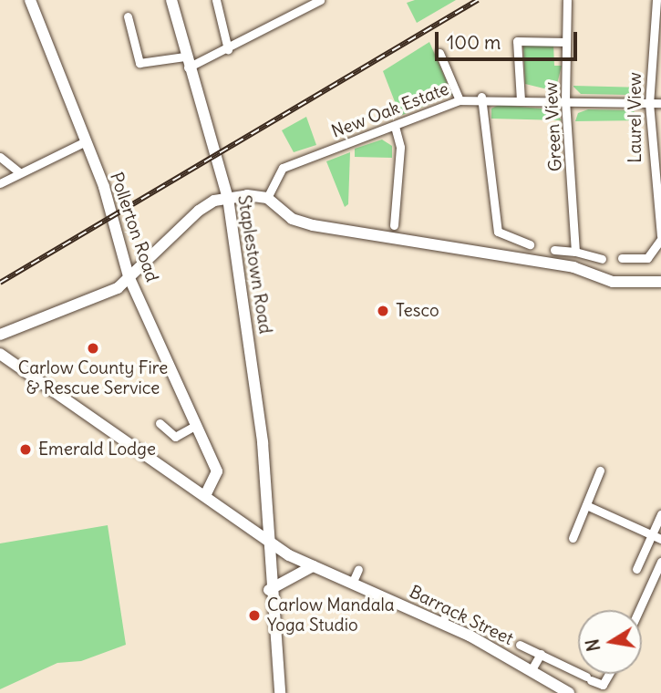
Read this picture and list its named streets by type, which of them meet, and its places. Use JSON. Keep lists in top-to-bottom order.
{
  "streets": {
    "main road": ["Pollerton Road", "Staplestown Road", "Barrack Street"],
    "street": ["New Oak Estate", "Laurel View", "Green View"]
  },
  "crossings": [
    ["New Oak Estate", "Laurel View"],
    ["New Oak Estate", "Green View"],
    ["Pollerton Road", "Barrack Street"],
    ["Staplestown Road", "Barrack Street"]
  ],
  "places": [
    "Tesco",
    "Carlow County Fire & Rescue Service",
    "Emerald Lodge",
    "Carlow Mandala Yoga Studio"
  ],
  "scale_bar": "100 m",
  "north": "left"
}
